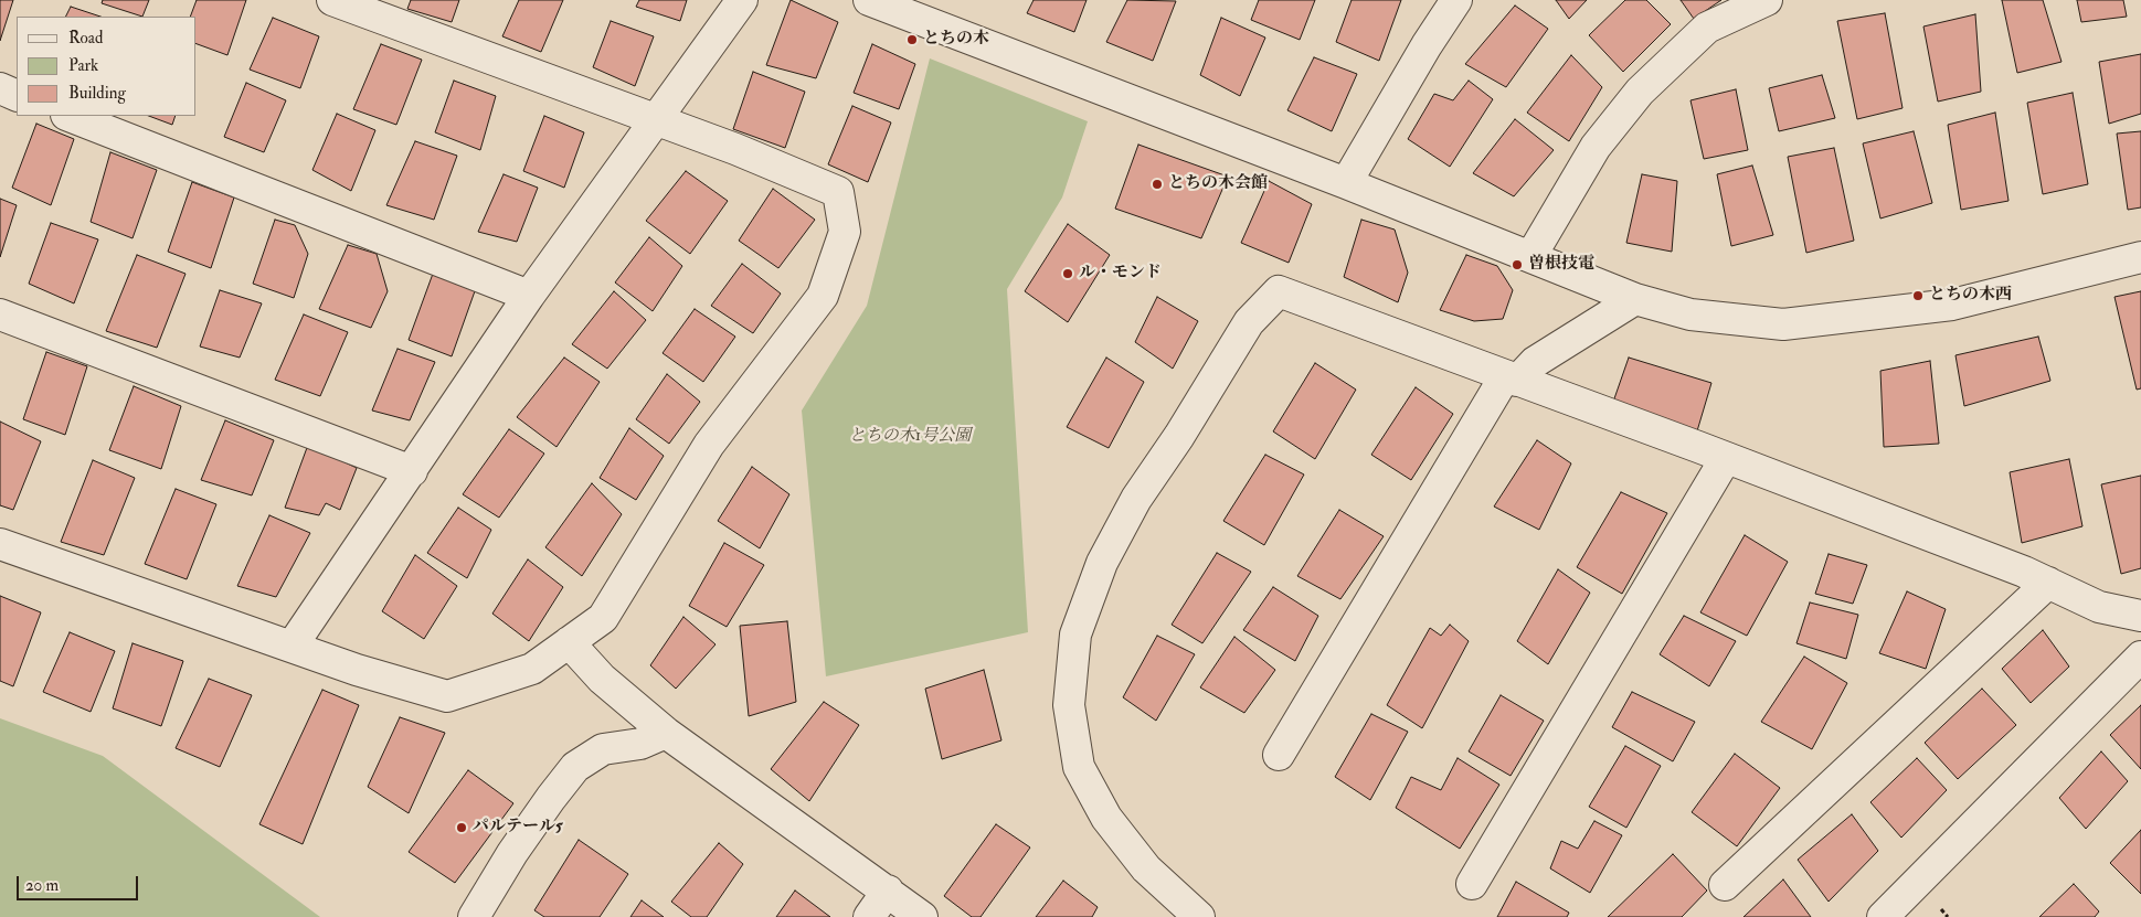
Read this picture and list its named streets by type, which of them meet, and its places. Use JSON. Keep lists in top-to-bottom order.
{
  "parks": ["とちの木1号公園"],
  "places": [
    "とちの木",
    "とちの木会館",
    "曽根技電",
    "ル・モンド",
    "とちの木西",
    "パルテール5"
  ],
  "legend": ["Road", "Park", "Building"],
  "scale_bar": "20 m"
}
